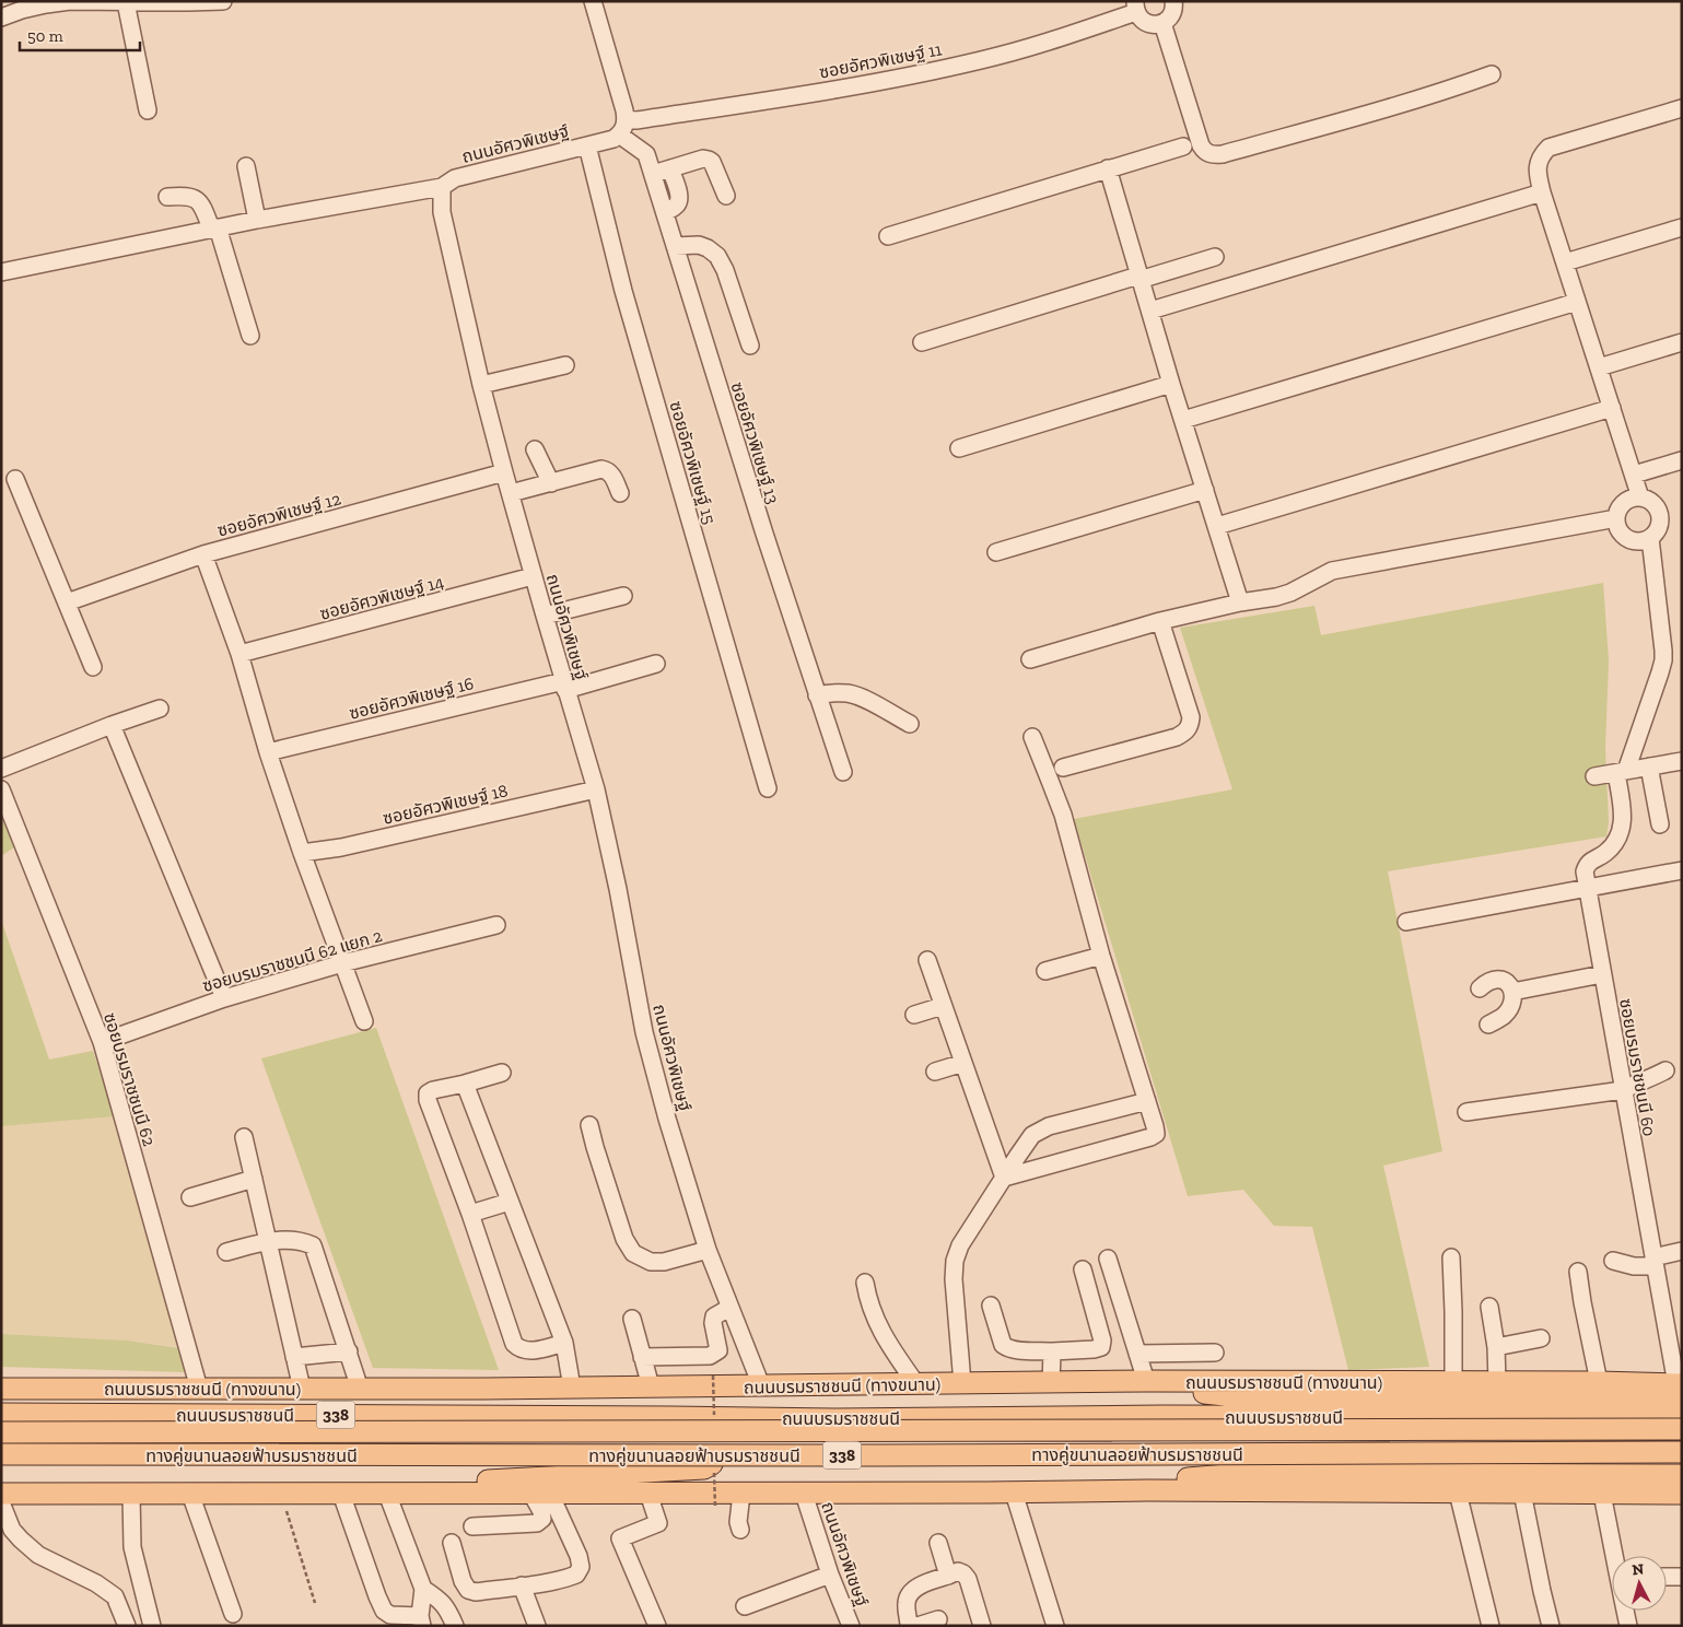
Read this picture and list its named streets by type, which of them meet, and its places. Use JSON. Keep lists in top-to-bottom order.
{
  "streets": {
    "main road": [
      "ถนนบรมราชชนนี (ทางขนาน)",
      "ถนนบรมราชชนนี",
      "338",
      "ทางคู่ขนานลอยฟ้าบรมราชชนนี"
    ],
    "street": [
      "ซอยอัศวพิเชษฐ์ 11",
      "ถนนอัศวพิเชษฐ์",
      "ซอยอัศวพิเชษฐ์ 13",
      "ซอยอัศวพิเชษฐ์ 15",
      "ซอยอัศวพิเชษฐ์ 12",
      "ซอยอัศวพิเชษฐ์ 14",
      "ซอยอัศวพิเชษฐ์ 16",
      "ซอยอัศวพิเชษฐ์ 18",
      "ซอยบรมราชชนนี 62 แยก 2",
      "ซอยบรมราชชนนี 60",
      "ซอยบรมราชชนนี 62"
    ]
  },
  "crossings": [
    ["ถนนอัศวพิเชษฐ์", "ซอยอัศวพิเชษฐ์ 13"],
    ["ถนนอัศวพิเชษฐ์", "ซอยอัศวพิเชษฐ์ 15"],
    ["ถนนอัศวพิเชษฐ์", "ซอยอัศวพิเชษฐ์ 12"],
    ["ถนนอัศวพิเชษฐ์", "ซอยอัศวพิเชษฐ์ 14"],
    ["ถนนอัศวพิเชษฐ์", "ซอยอัศวพิเชษฐ์ 16"],
    ["ถนนอัศวพิเชษฐ์", "ซอยอัศวพิเชษฐ์ 18"],
    ["ถนนอัศวพิเชษฐ์", "ถนนบรมราชชนนี (ทางขนาน)"],
    ["ถนนอัศวพิเชษฐ์", "338"],
    ["ซอยบรมราชชนนี 62 แยก 2", "ซอยบรมราชชนนี 62"],
    ["ซอยบรมราชชนนี 60", "ถนนบรมราชชนนี (ทางขนาน)"],
    ["ซอยบรมราชชนนี 62", "ถนนบรมราชชนนี (ทางขนาน)"]
  ],
  "scale_bar": "50 m",
  "north": "top"
}
